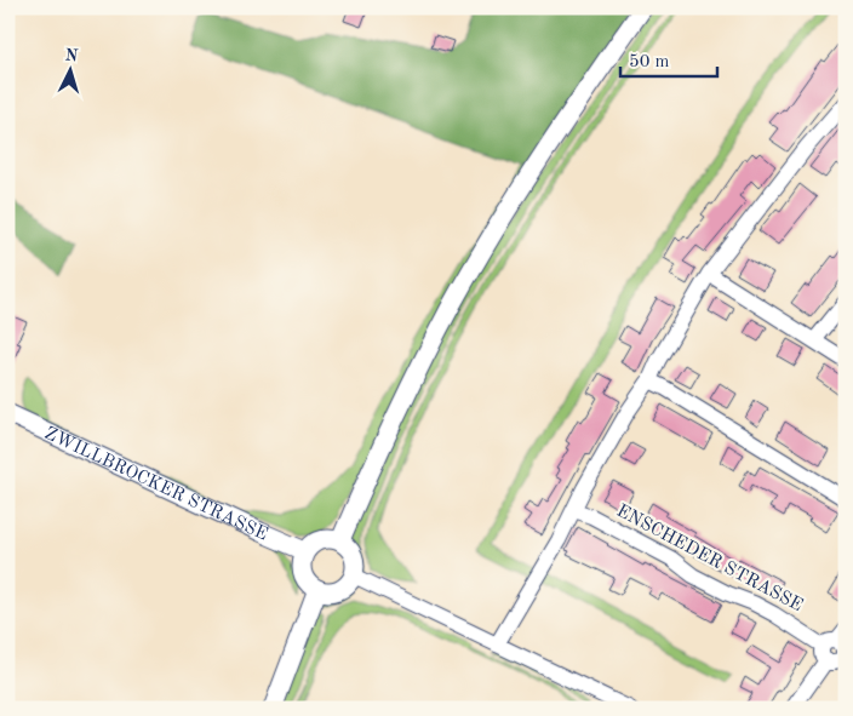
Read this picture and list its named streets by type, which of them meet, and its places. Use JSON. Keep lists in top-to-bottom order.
{
  "streets": {
    "main road": ["ZWILLBROCKER STRASSE"],
    "street": ["ENSCHEDER STRASSE"]
  },
  "scale_bar": "50 m",
  "north": "top"
}
